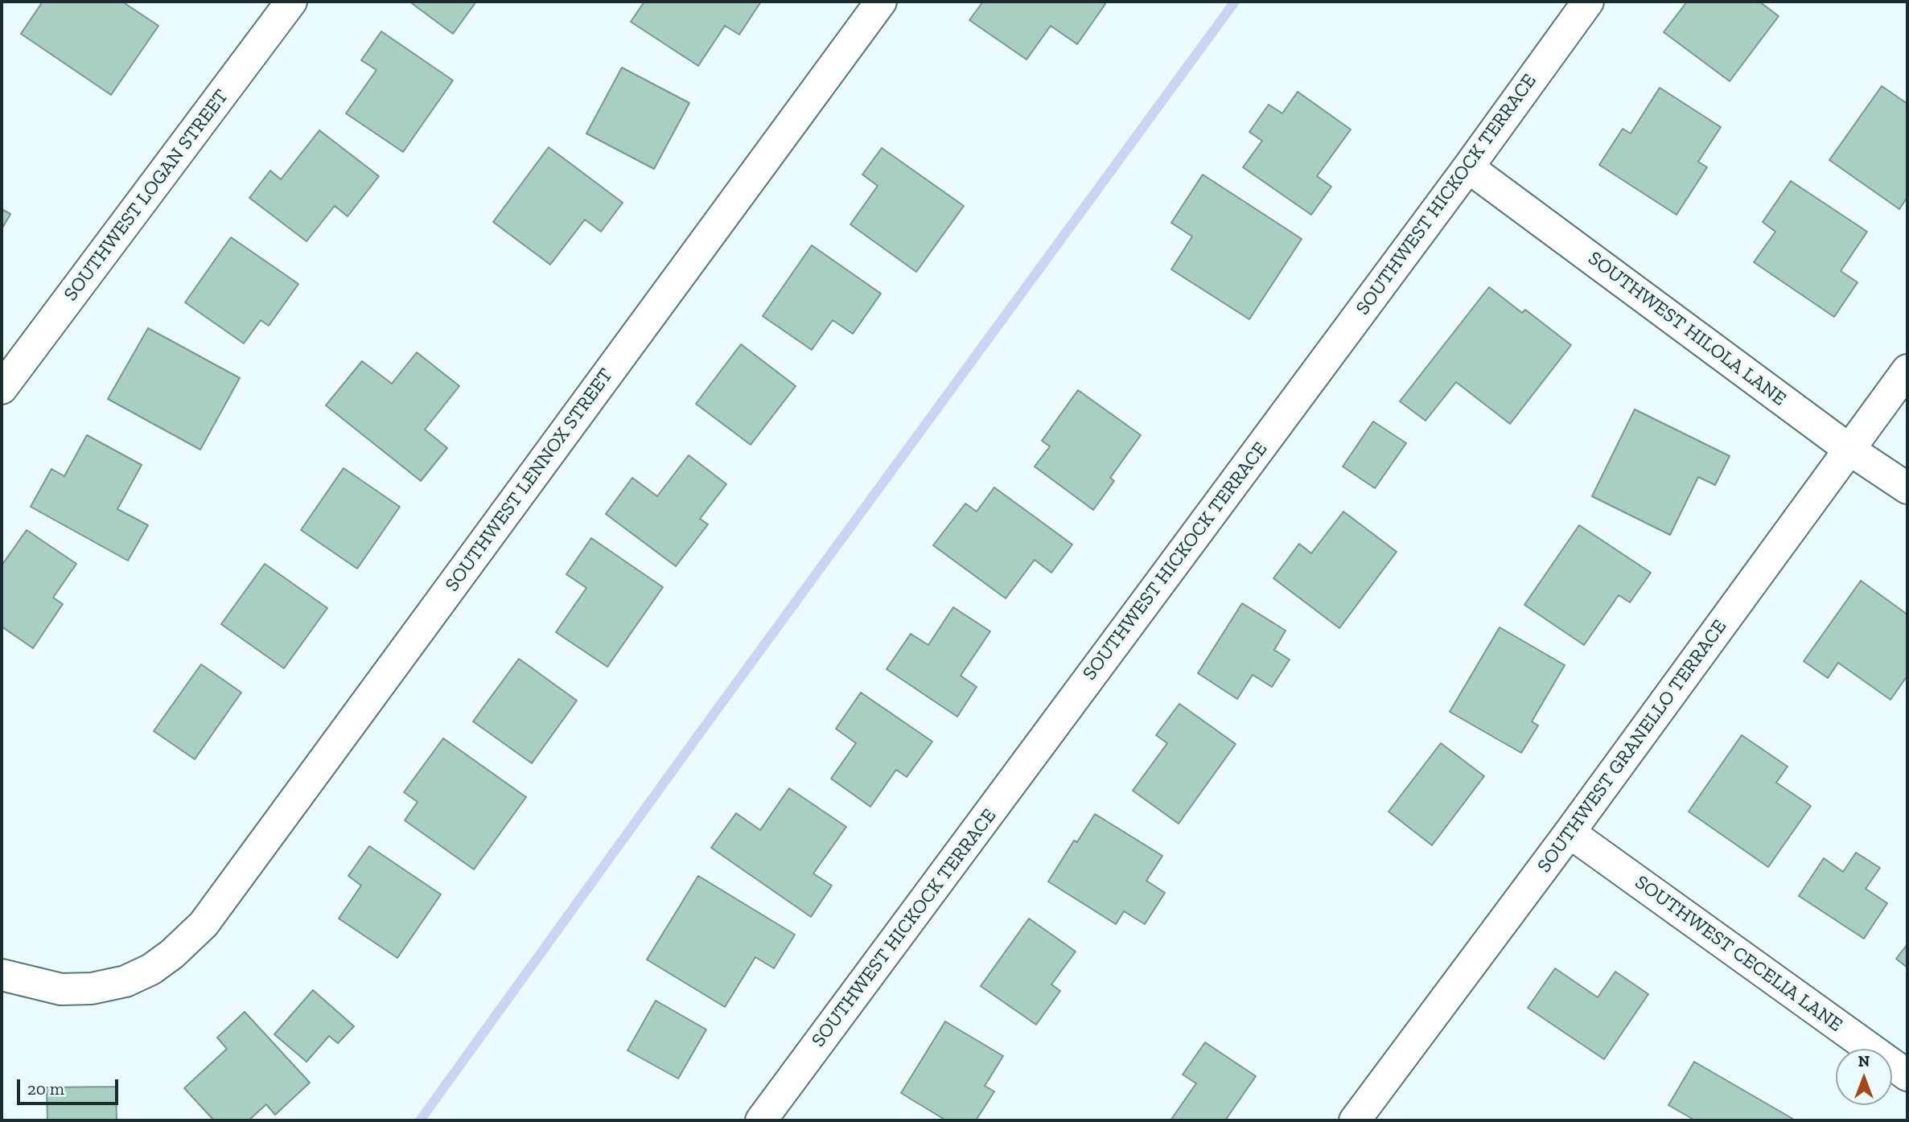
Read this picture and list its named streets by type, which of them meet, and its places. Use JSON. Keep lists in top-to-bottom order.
{
  "streets": {
    "street": [
      "SOUTHWEST HICKOCK TERRACE",
      "SOUTHWEST LOGAN STREET",
      "SOUTHWEST HILOLA LANE",
      "SOUTHWEST LENNOX STREET",
      "SOUTHWEST GRANELLO TERRACE",
      "SOUTHWEST CECELIA LANE"
    ]
  },
  "crossings": [
    ["SOUTHWEST HICKOCK TERRACE", "SOUTHWEST HILOLA LANE"],
    ["SOUTHWEST HILOLA LANE", "SOUTHWEST GRANELLO TERRACE"],
    ["SOUTHWEST GRANELLO TERRACE", "SOUTHWEST CECELIA LANE"]
  ],
  "scale_bar": "20 m",
  "north": "top"
}
